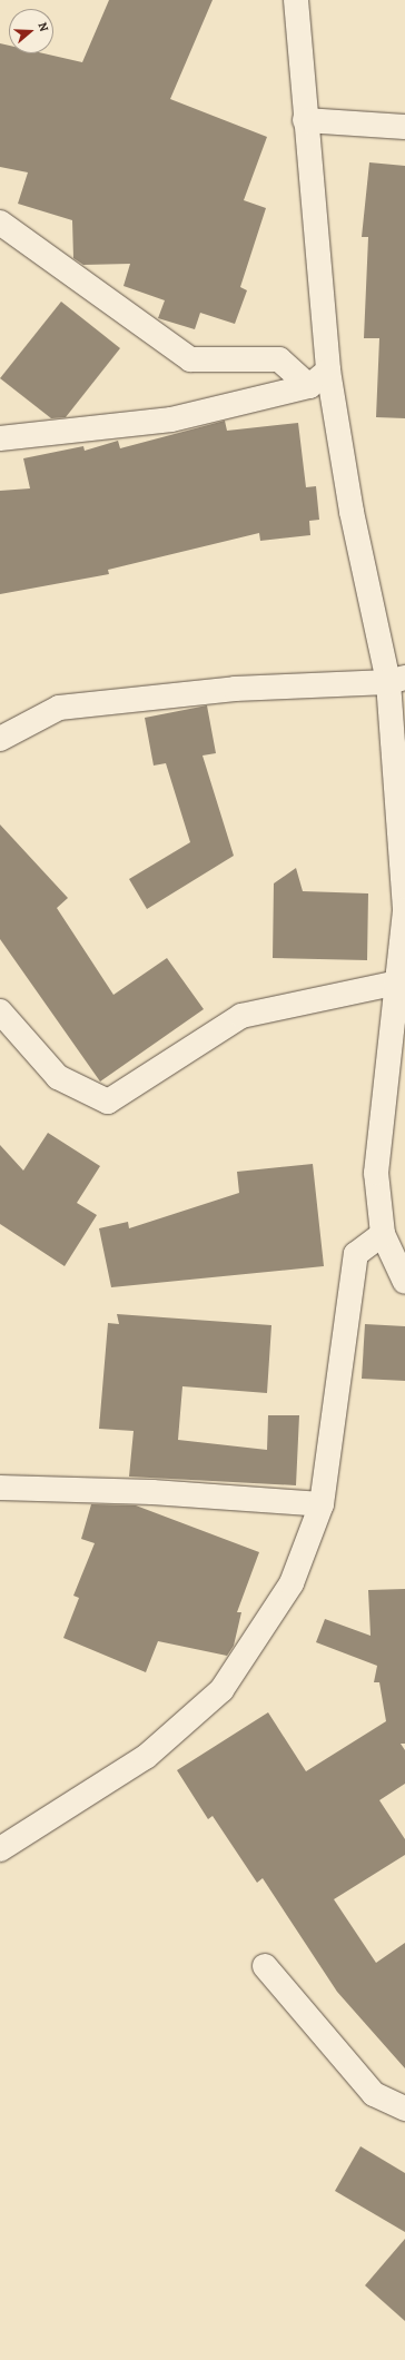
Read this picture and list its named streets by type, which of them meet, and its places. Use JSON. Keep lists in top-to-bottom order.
{
  "north": "right"
}
